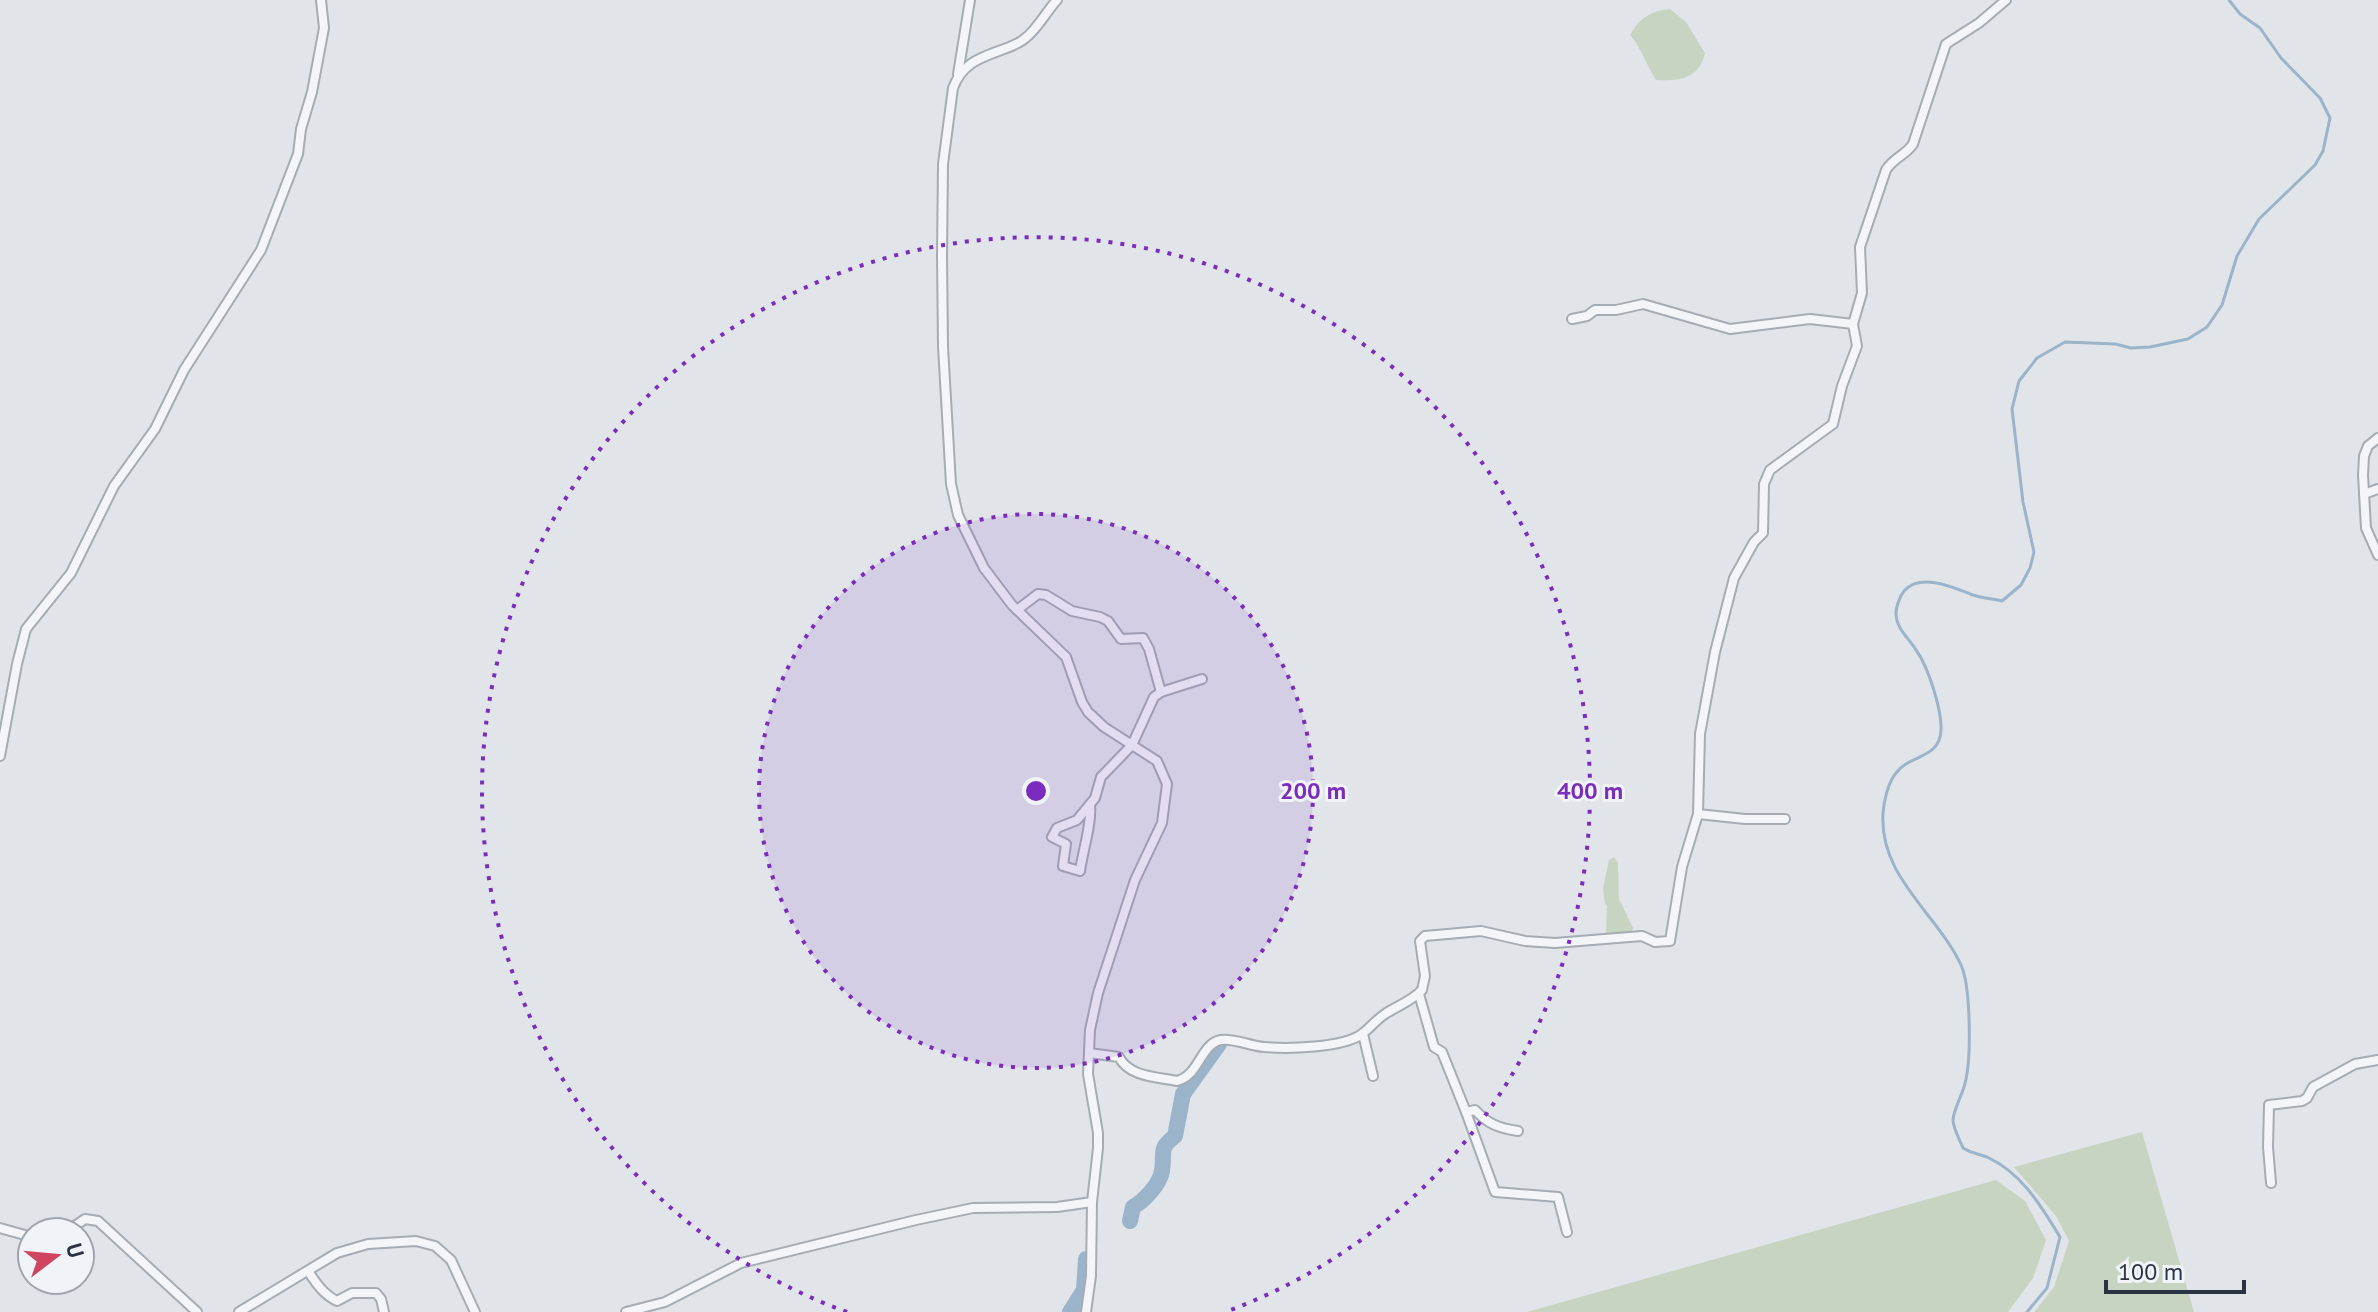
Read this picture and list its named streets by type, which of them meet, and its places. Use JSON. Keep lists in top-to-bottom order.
{
  "scale_bar": "100 m",
  "north": "right",
  "rings": ["200 m", "400 m"]
}
